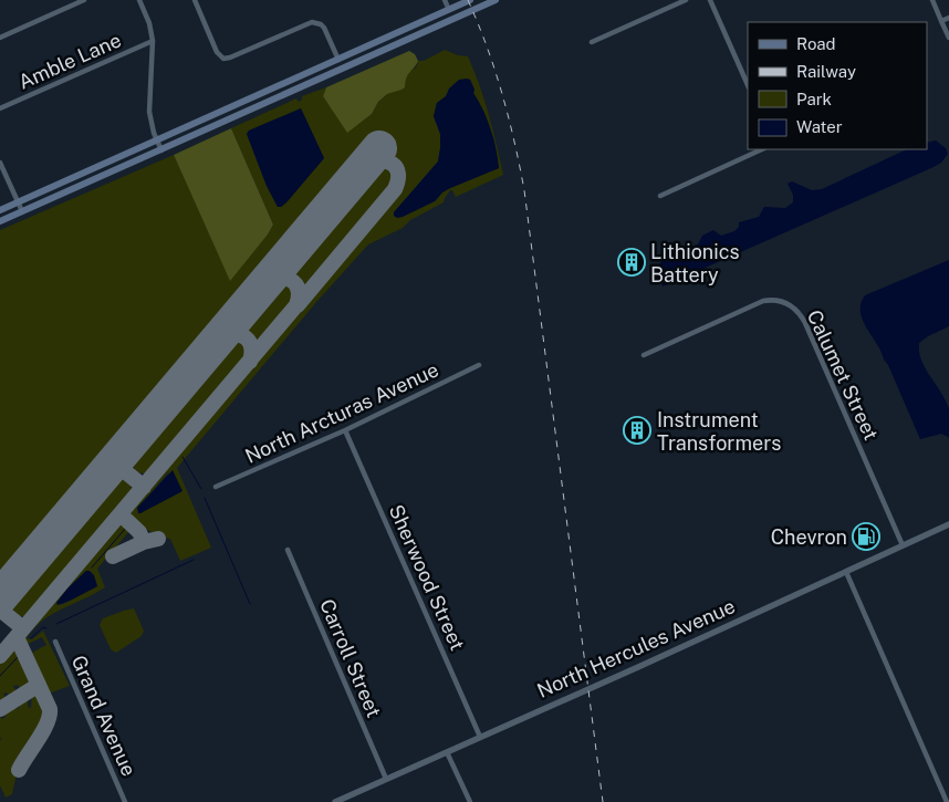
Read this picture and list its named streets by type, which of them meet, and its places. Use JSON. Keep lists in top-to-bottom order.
{
  "streets": {
    "street": [
      "Amble Lane",
      "Calumet Street",
      "North Arcturas Avenue",
      "Sherwood Street",
      "North Hercules Avenue",
      "Carroll Street",
      "Grand Avenue"
    ]
  },
  "crossings": [
    ["Calumet Street", "North Hercules Avenue"],
    ["North Arcturas Avenue", "Sherwood Street"],
    ["Sherwood Street", "North Hercules Avenue"],
    ["North Hercules Avenue", "Carroll Street"]
  ],
  "places": {
    "building": ["Lithionics Battery", "Instrument Transformers"],
    "fuel station": ["Chevron"]
  },
  "legend": [
    "Road",
    "Railway",
    "Park",
    "Water"
  ]
}
